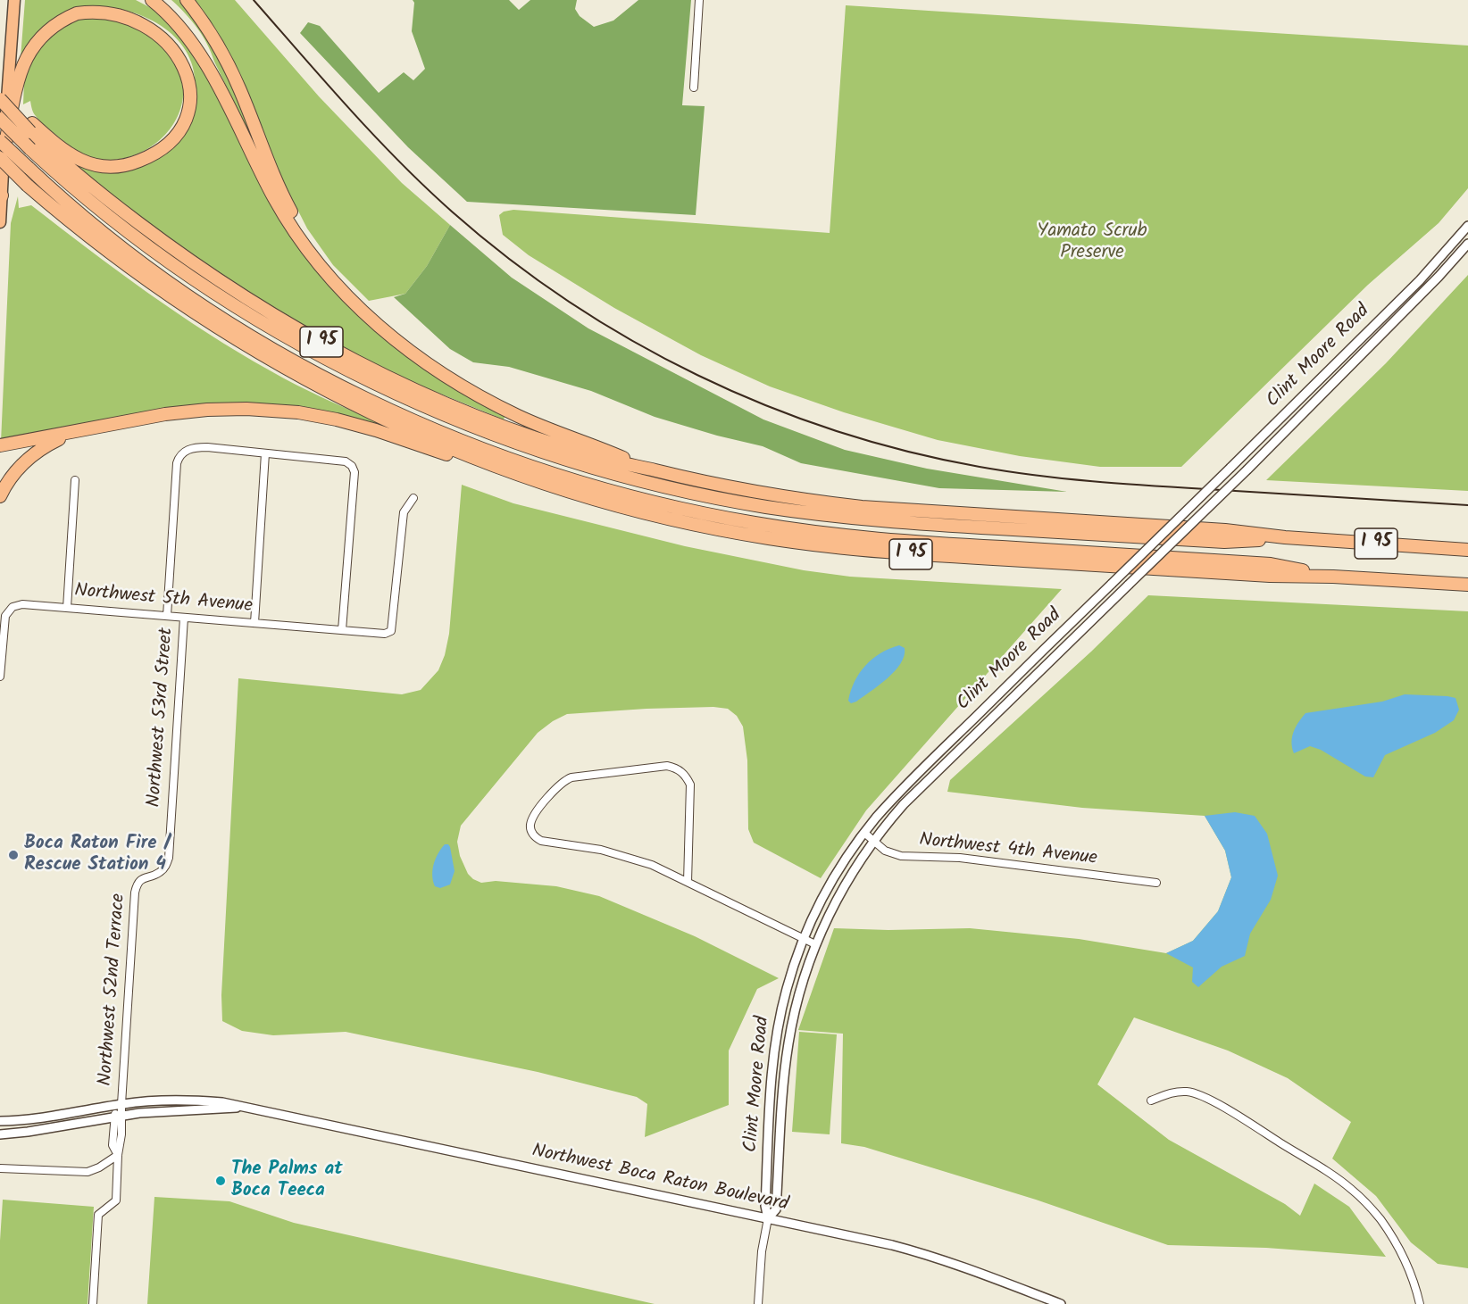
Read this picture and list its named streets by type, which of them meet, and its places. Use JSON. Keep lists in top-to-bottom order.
{
  "streets": {
    "highway": ["I 95"],
    "street": [
      "Clint Moore Road",
      "Northwest 5th Avenue",
      "Northwest 53rd Street",
      "Northwest 4th Avenue",
      "Northwest 52nd Terrace",
      "Northwest Boca Raton Boulevard"
    ]
  },
  "crossings": [
    ["Clint Moore Road", "Northwest 4th Avenue"],
    ["Clint Moore Road", "Northwest Boca Raton Boulevard"],
    ["Northwest 5th Avenue", "Northwest 53rd Street"],
    ["Northwest 53rd Street", "Northwest 52nd Terrace"],
    ["Northwest 52nd Terrace", "Northwest Boca Raton Boulevard"]
  ],
  "parks": ["Yamato Scrub Preserve"],
  "places": ["Boca Raton Fire / Rescue Station 4", "The Palms at Boca Teeca"]
}
